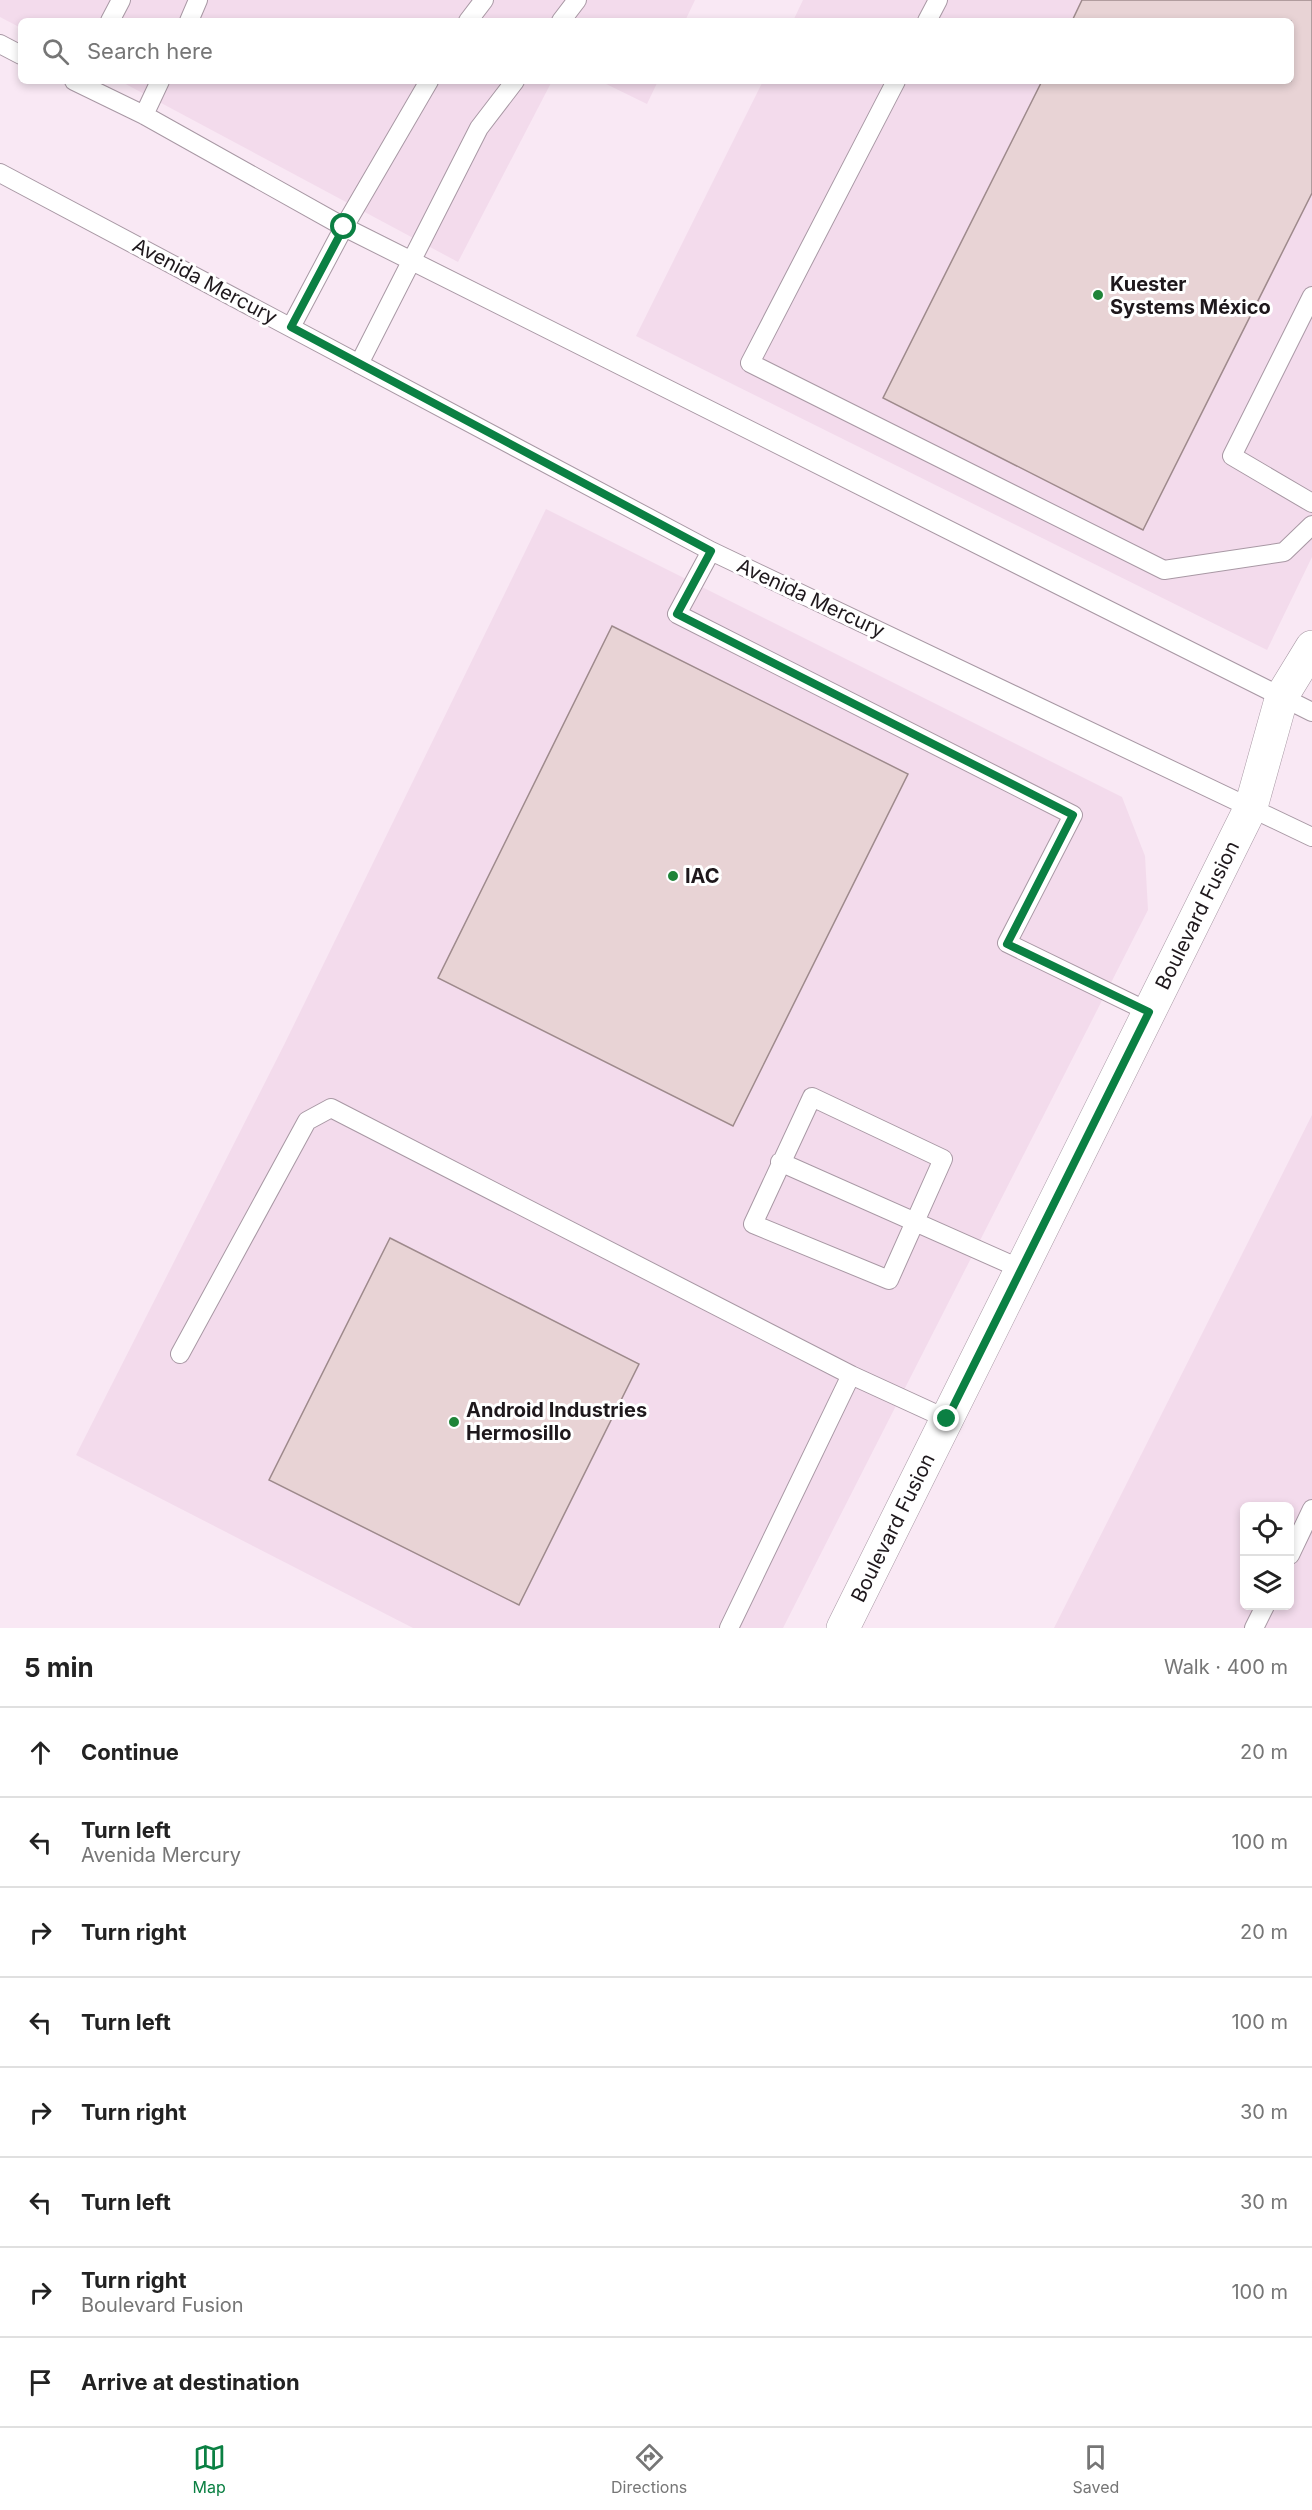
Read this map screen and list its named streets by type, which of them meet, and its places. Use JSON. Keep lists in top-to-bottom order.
{
  "streets": {
    "street": ["Boulevard Fusion"],
    "lane": ["Avenida Mercury"]
  },
  "crossings": [
    ["Avenida Mercury", "Boulevard Fusion"]
  ],
  "places": ["Kuester Systems México", "IAC", "Android Industries Hermosillo"],
  "page": {
    "search": "Search here",
    "heading": ["5 min", "Walk · 400 m"],
    "list": [
      ["Continue", "20 m"],
      ["Turn left", "Avenida Mercury", "100 m"],
      ["Turn right", "20 m"],
      ["Turn left", "100 m"],
      ["Turn right", "30 m"],
      ["Turn left", "30 m"],
      ["Turn right", "Boulevard Fusion", "100 m"],
      "Arrive at destination"
    ],
    "nav": ["Map", "Directions", "Saved"]
  }
}
